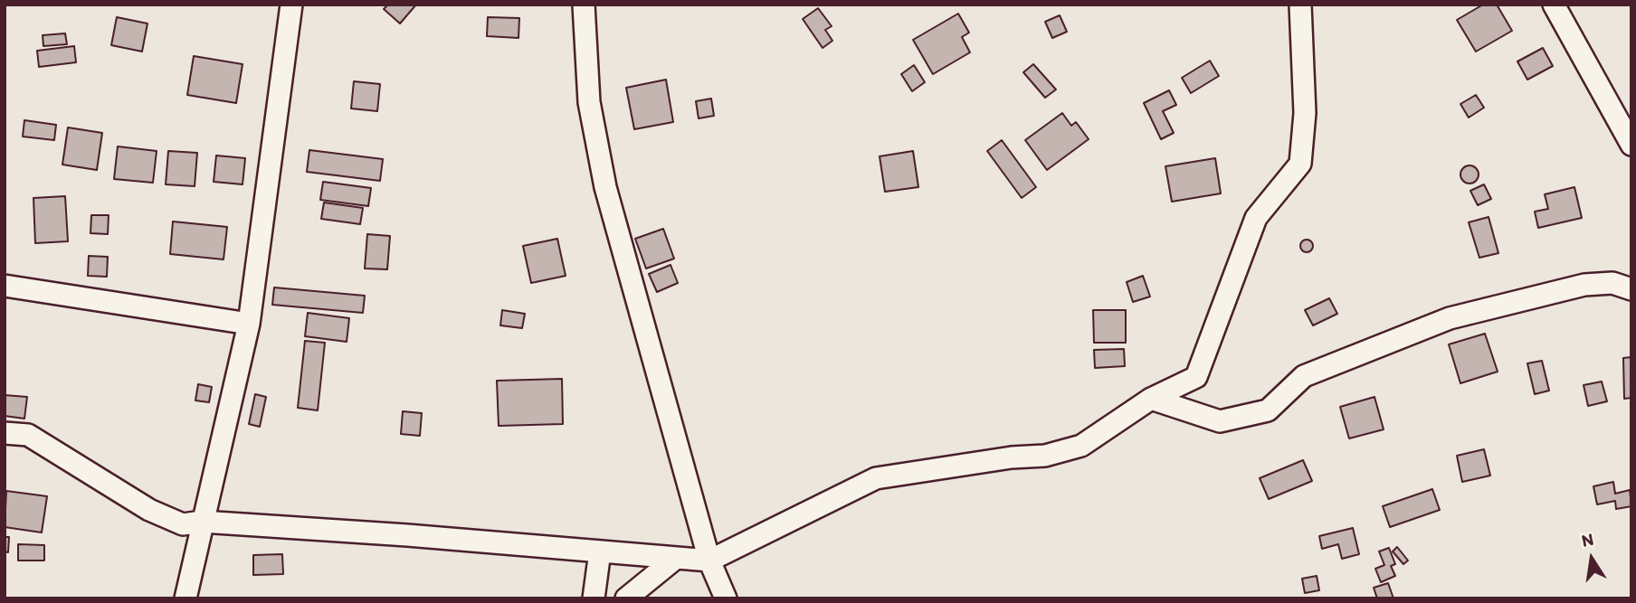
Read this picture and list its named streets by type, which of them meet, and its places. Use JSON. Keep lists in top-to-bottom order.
{
  "north": "top"
}
